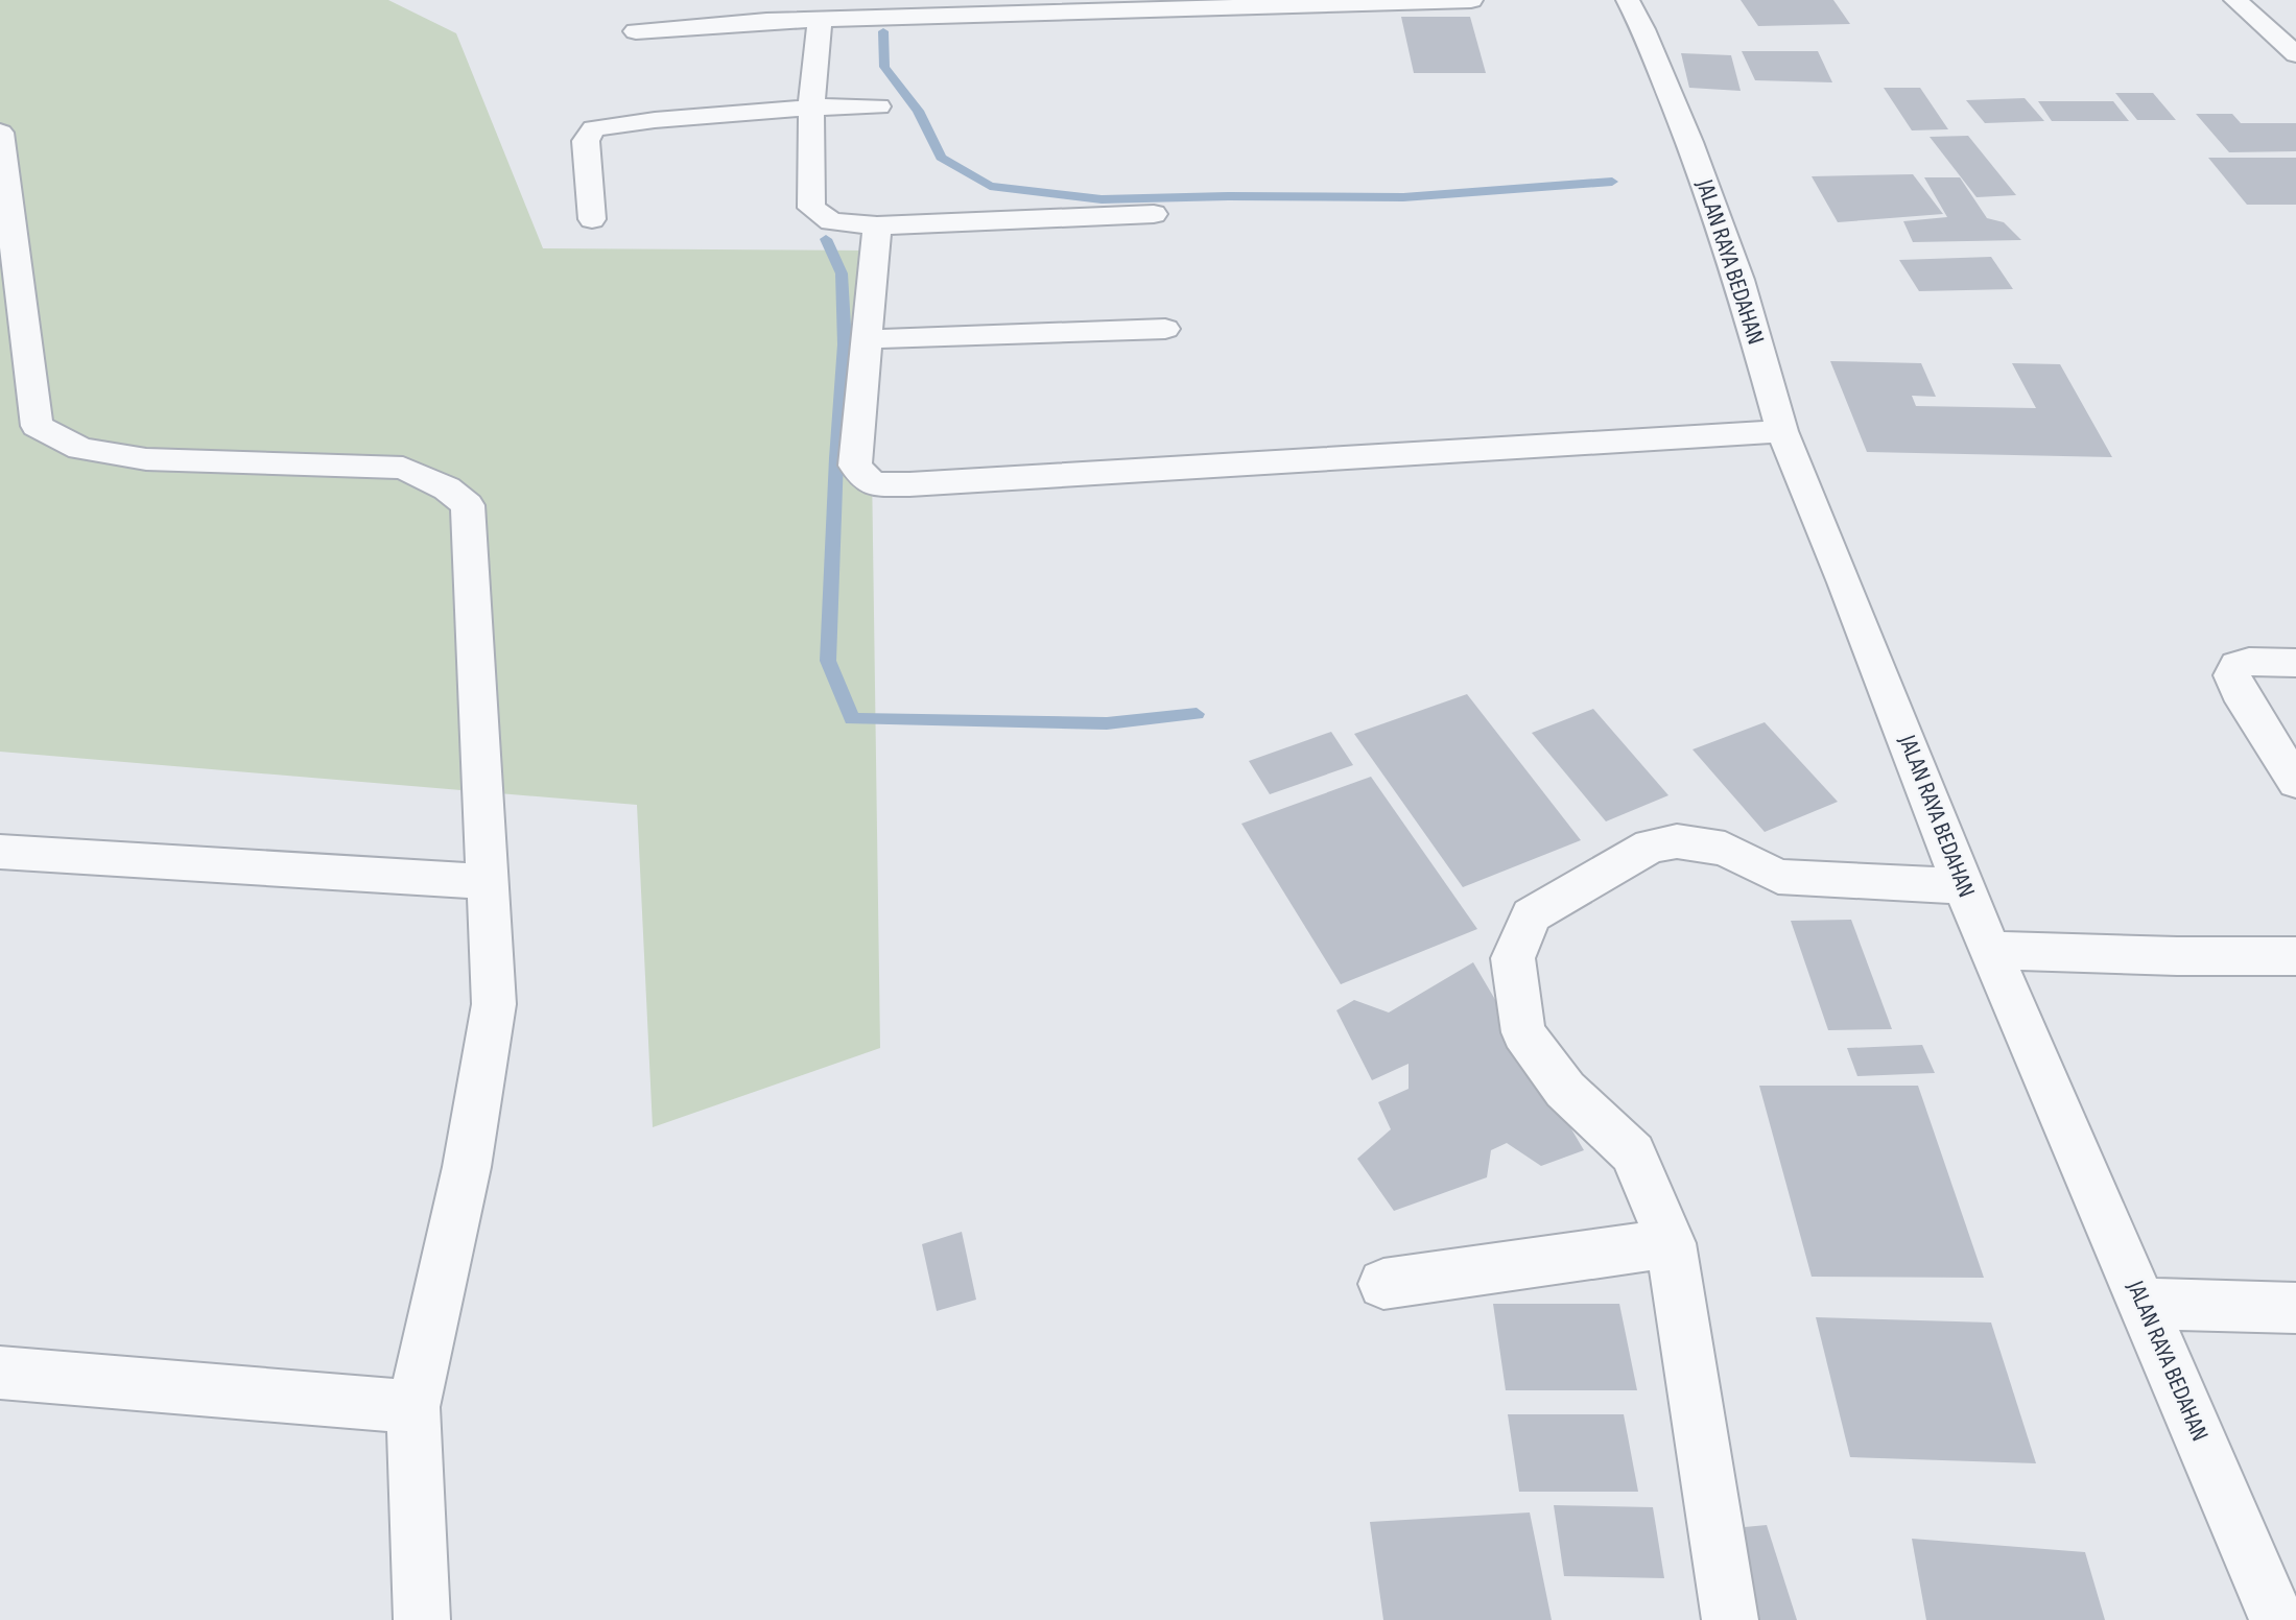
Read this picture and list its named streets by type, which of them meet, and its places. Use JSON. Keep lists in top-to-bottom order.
{
  "streets": {
    "street": ["JALAN RAYA BEDAHAN"]
  }
}
